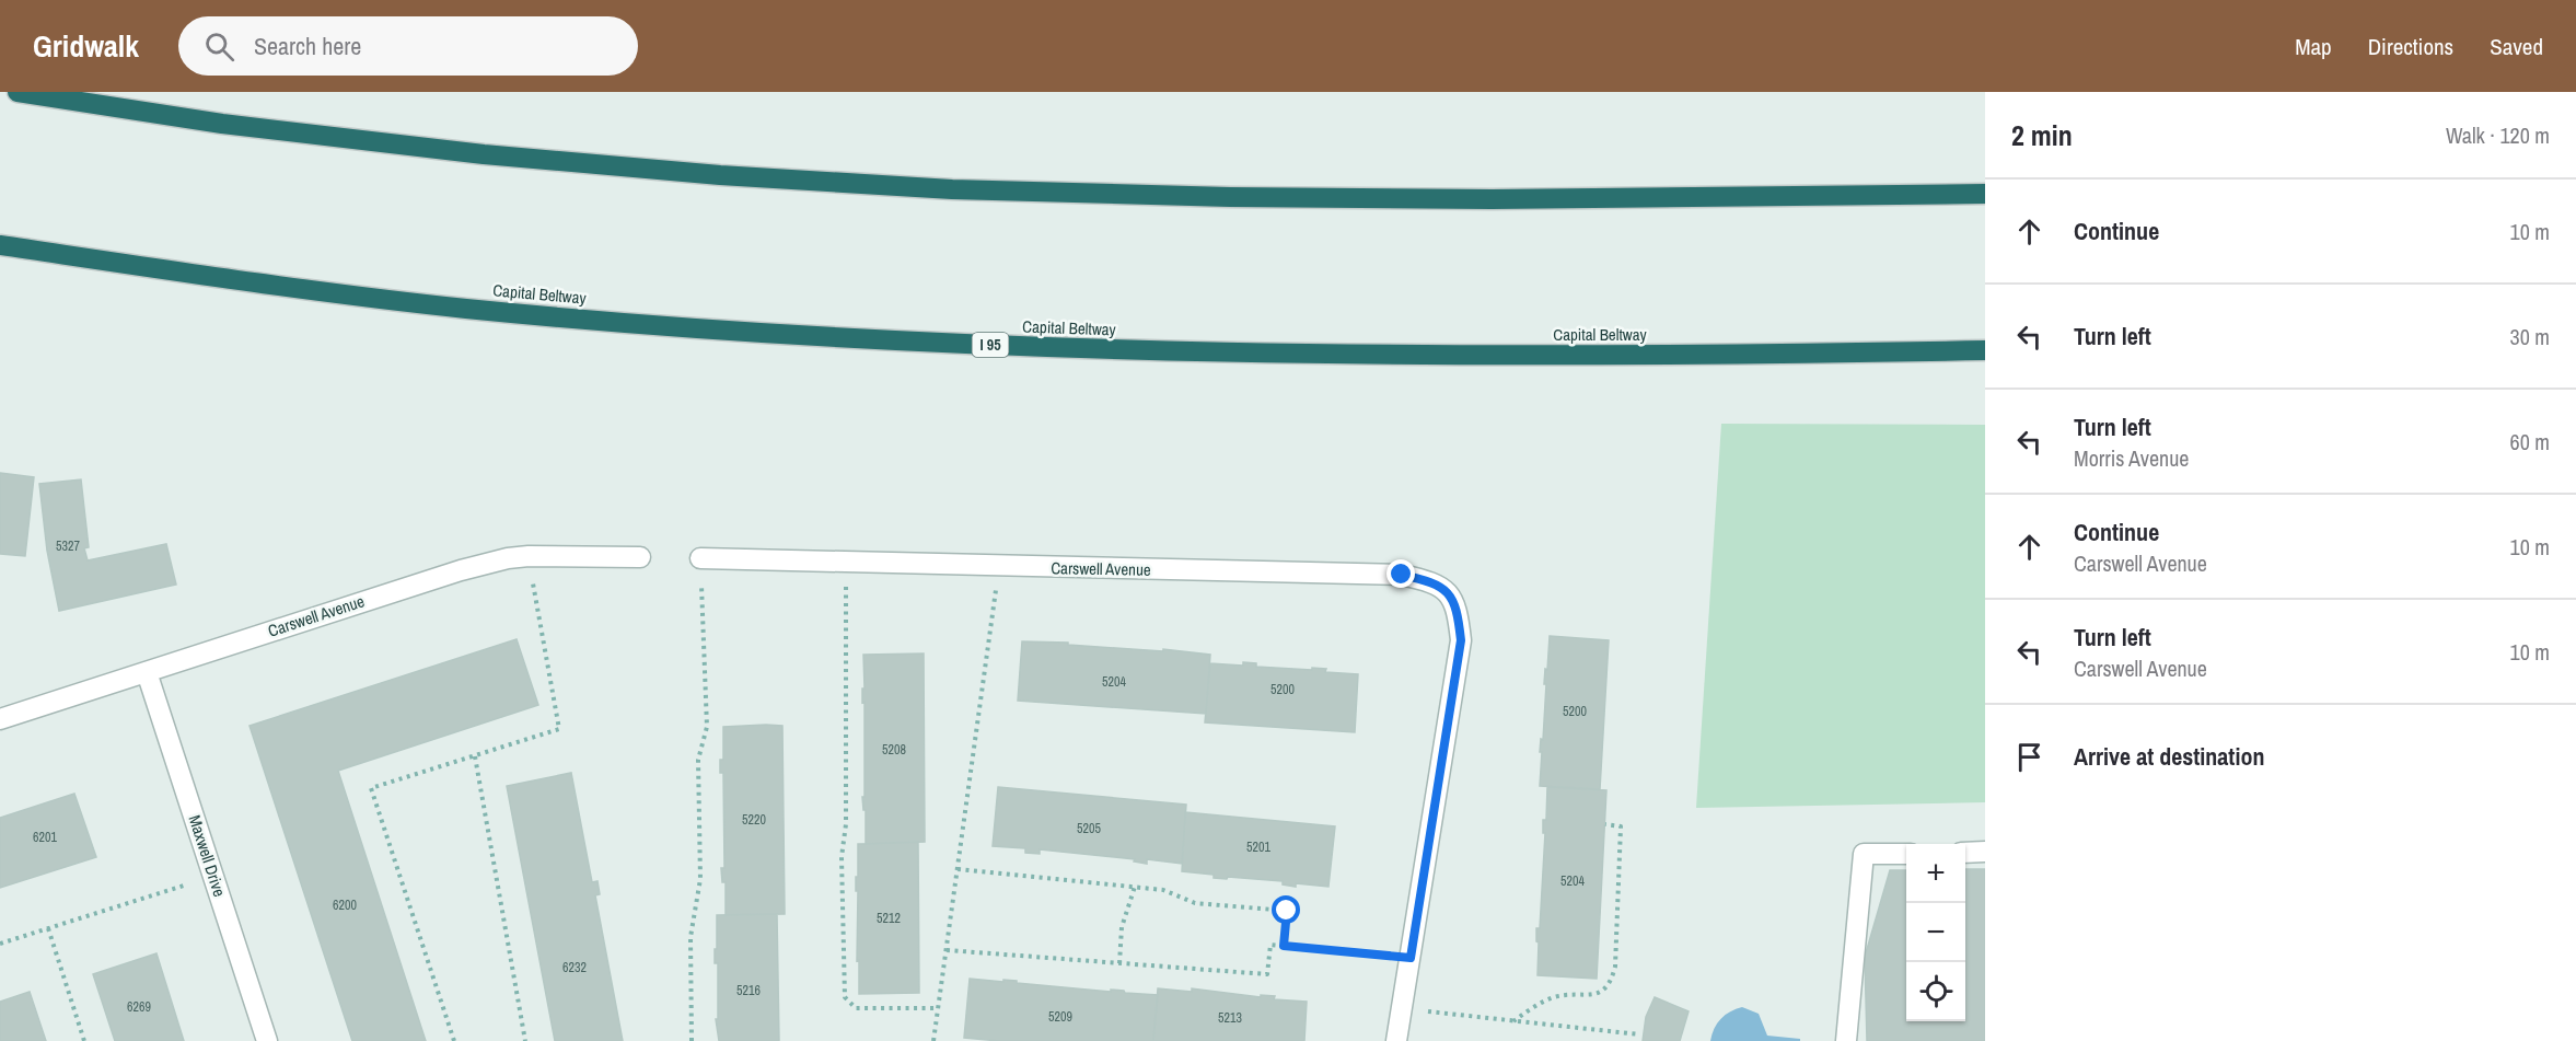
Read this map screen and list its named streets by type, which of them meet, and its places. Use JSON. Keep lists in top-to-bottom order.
{
  "streets": {
    "highway": ["Capital Beltway", "I 95"],
    "street": ["Carswell Avenue", "Maxwell Drive"]
  },
  "crossings": [
    ["Carswell Avenue", "Maxwell Drive"]
  ],
  "house_numbers": [
    "5327",
    "5204",
    "5200",
    "5200",
    "5208",
    "5220",
    "5205",
    "6201",
    "5201",
    "5204",
    "6200",
    "5212",
    "6232",
    "5216",
    "6269",
    "5209",
    "5213"
  ],
  "page": {
    "header": "Gridwalk",
    "search": "Search here",
    "nav": ["Map", "Directions", "Saved"],
    "heading": ["2 min", "Walk · 120 m"],
    "list": [
      ["Continue", "10 m"],
      ["Turn left", "30 m"],
      ["Turn left", "Morris Avenue", "60 m"],
      ["Continue", "Carswell Avenue", "10 m"],
      ["Turn left", "Carswell Avenue", "10 m"],
      "Arrive at destination"
    ],
    "map_buttons": ["+", "−"]
  }
}
